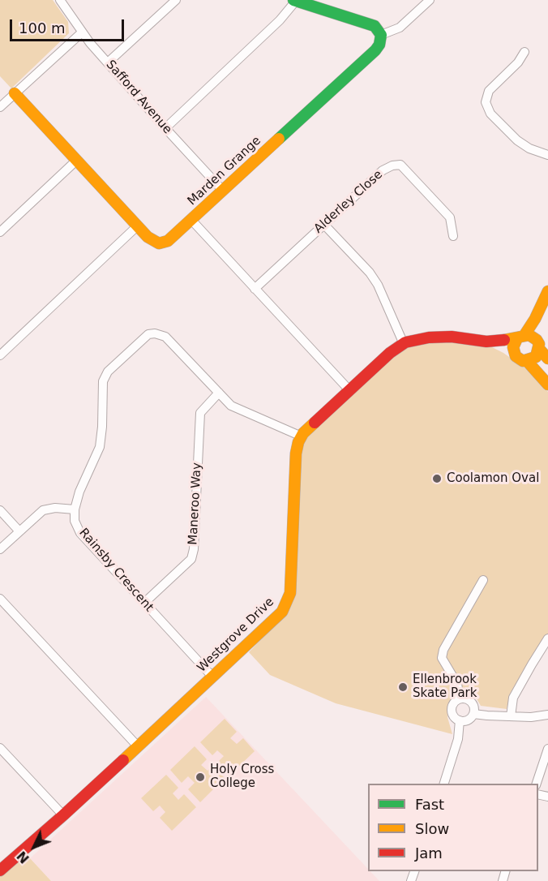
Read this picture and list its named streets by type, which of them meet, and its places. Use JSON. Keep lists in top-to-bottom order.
{
  "streets": {
    "street": [
      "Safford Avenue",
      "Marden Grange",
      "Alderley Close",
      "Maneroo Way",
      "Rainsby Crescent",
      "Westgrove Drive"
    ]
  },
  "crossings": [
    ["Safford Avenue", "Marden Grange"],
    ["Maneroo Way", "Rainsby Crescent"],
    ["Rainsby Crescent", "Westgrove Drive"]
  ],
  "places": ["Coolamon Oval", "Ellenbrook Skate Park", "Holy Cross College"],
  "legend": ["Fast", "Slow", "Jam"],
  "scale_bar": "100 m",
  "north": "bottom left"
}
